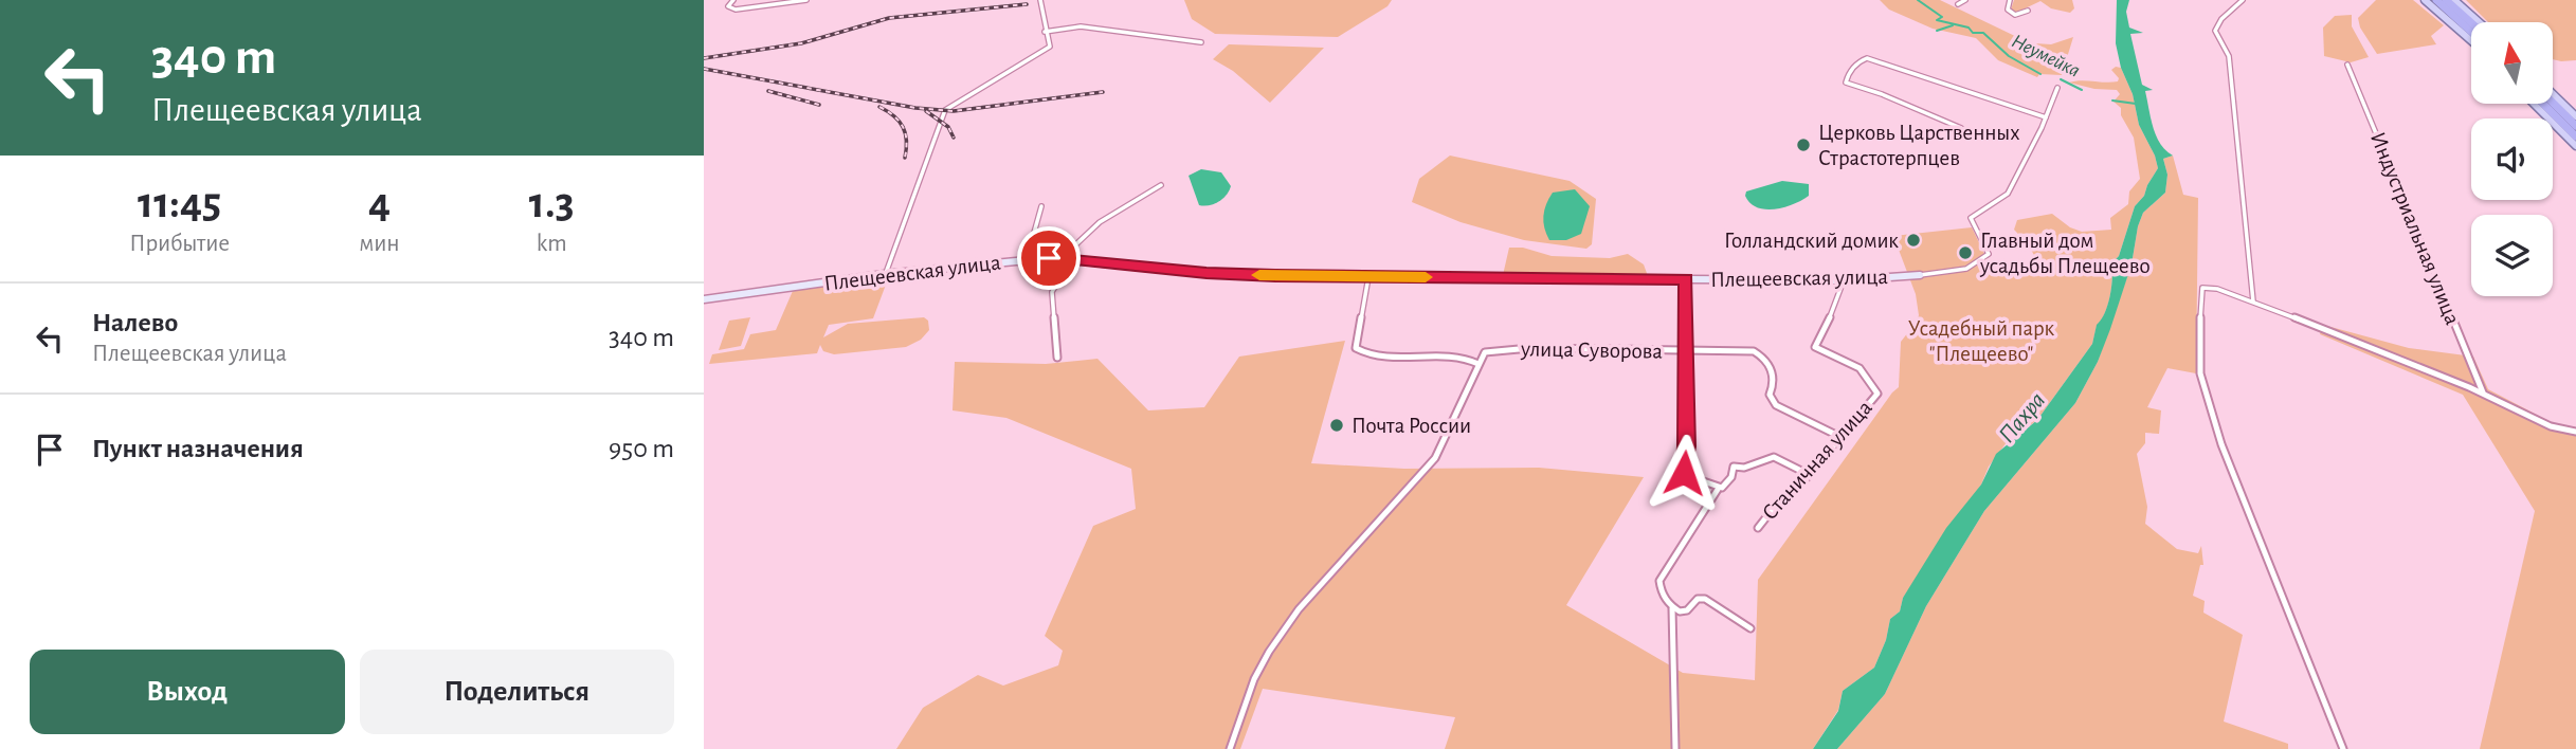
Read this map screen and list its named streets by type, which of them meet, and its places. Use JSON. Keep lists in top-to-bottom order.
{
  "streets": {
    "street": [
      "Индустриальная улица",
      "Плещеевская улица",
      "улица Суворова",
      "Станичная улица"
    ]
  },
  "crossings": [
    ["Плещеевская улица", "Станичная улица"],
    ["улица Суворова", "Станичная улица"]
  ],
  "water": ["Неумейка", "Пахра"],
  "parks": ["Усадебный парк \"Плещеево\""],
  "places": [
    "Церковь Царственных Страстотерпцев",
    "Голландский домик",
    "Главный дом усадьбы Плещеево",
    "Почта России"
  ],
  "north": "top",
  "page": {
    "turn": ["340 m", "Плещеевская улица"],
    "eta": [
      "11:45",
      "Прибытие",
      "4",
      "мин",
      "1.3",
      "km"
    ],
    "list": [
      {
        "name": "Налево",
        "note": "Плещеевская улица",
        "value": "340 m"
      },
      {
        "name": "Пункт назначения",
        "value": "950 m"
      }
    ],
    "buttons": ["Выход", "Поделиться"]
  }
}
